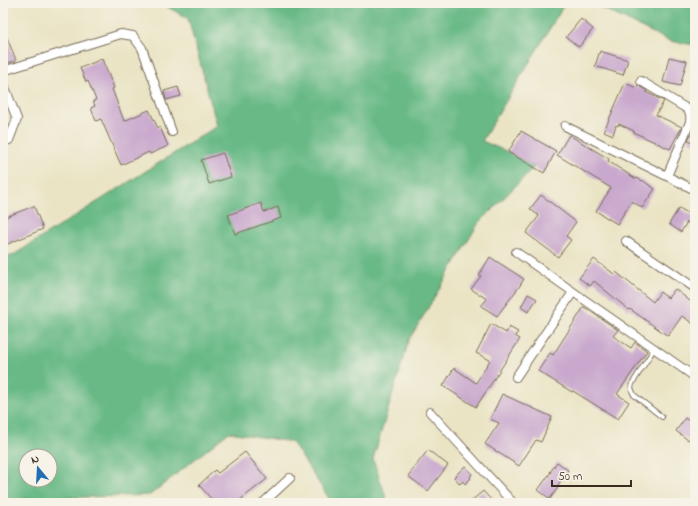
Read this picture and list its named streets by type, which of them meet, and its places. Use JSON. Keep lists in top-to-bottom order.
{
  "scale_bar": "50 m",
  "north": "top"
}
